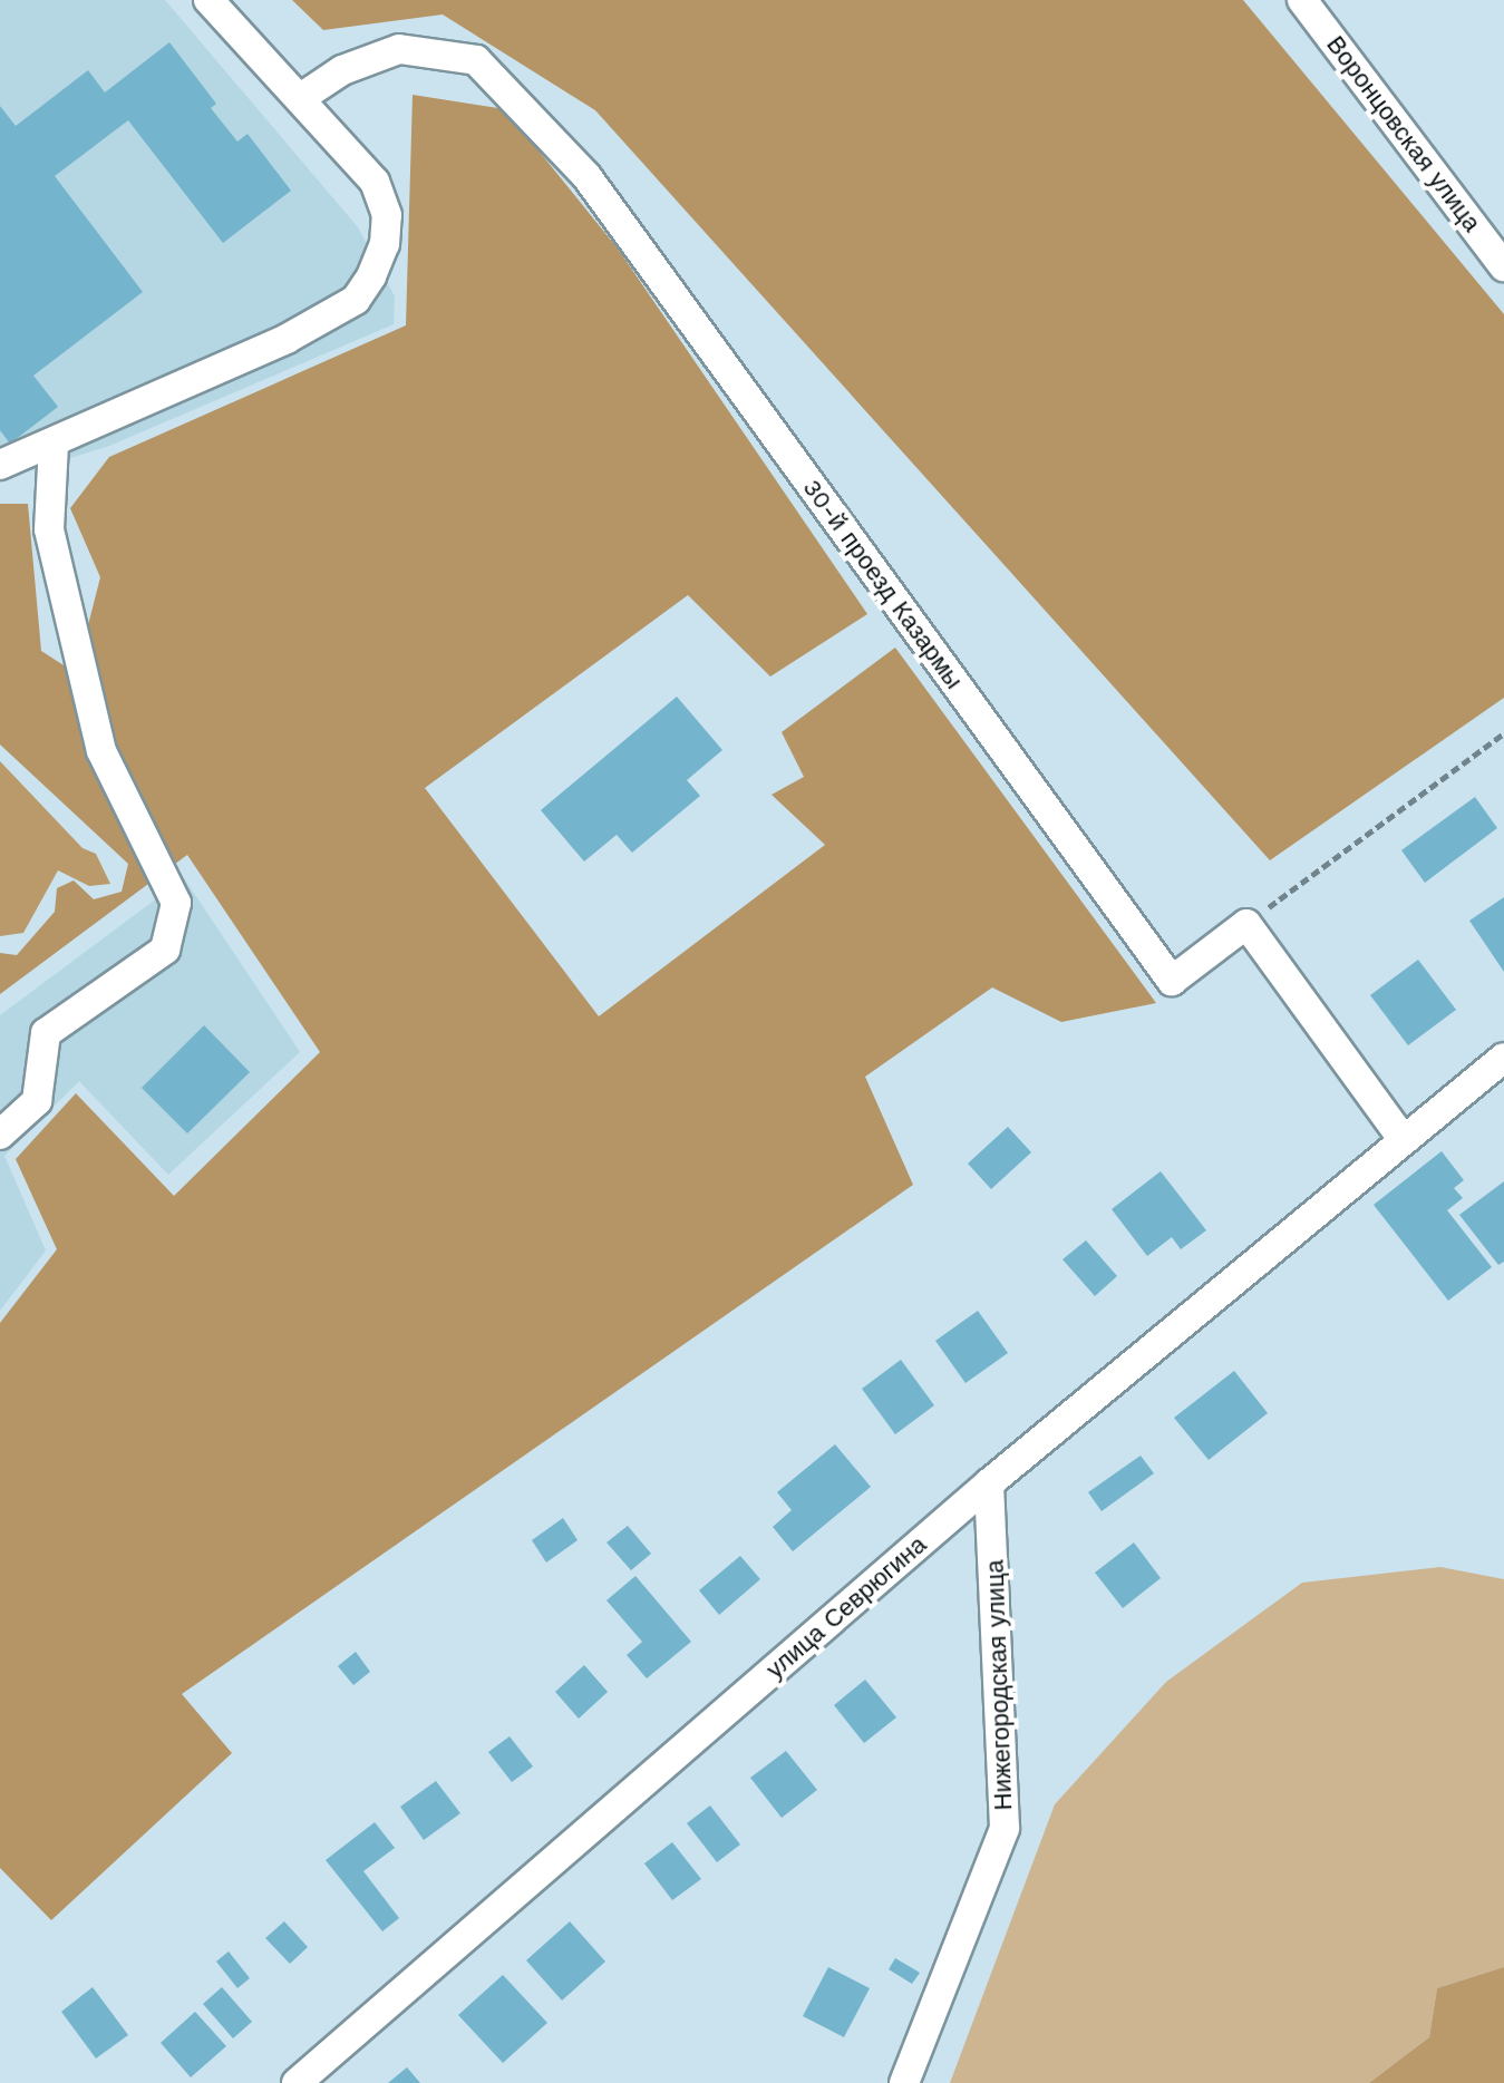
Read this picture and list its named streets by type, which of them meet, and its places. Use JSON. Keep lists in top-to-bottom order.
{
  "streets": {
    "street": [
      "Воронцовская улица",
      "30-й проезд Казармы",
      "улица Севрюгина",
      "Нижегородская улица"
    ]
  },
  "crossings": [
    ["улица Севрюгина", "Нижегородская улица"]
  ]
}
